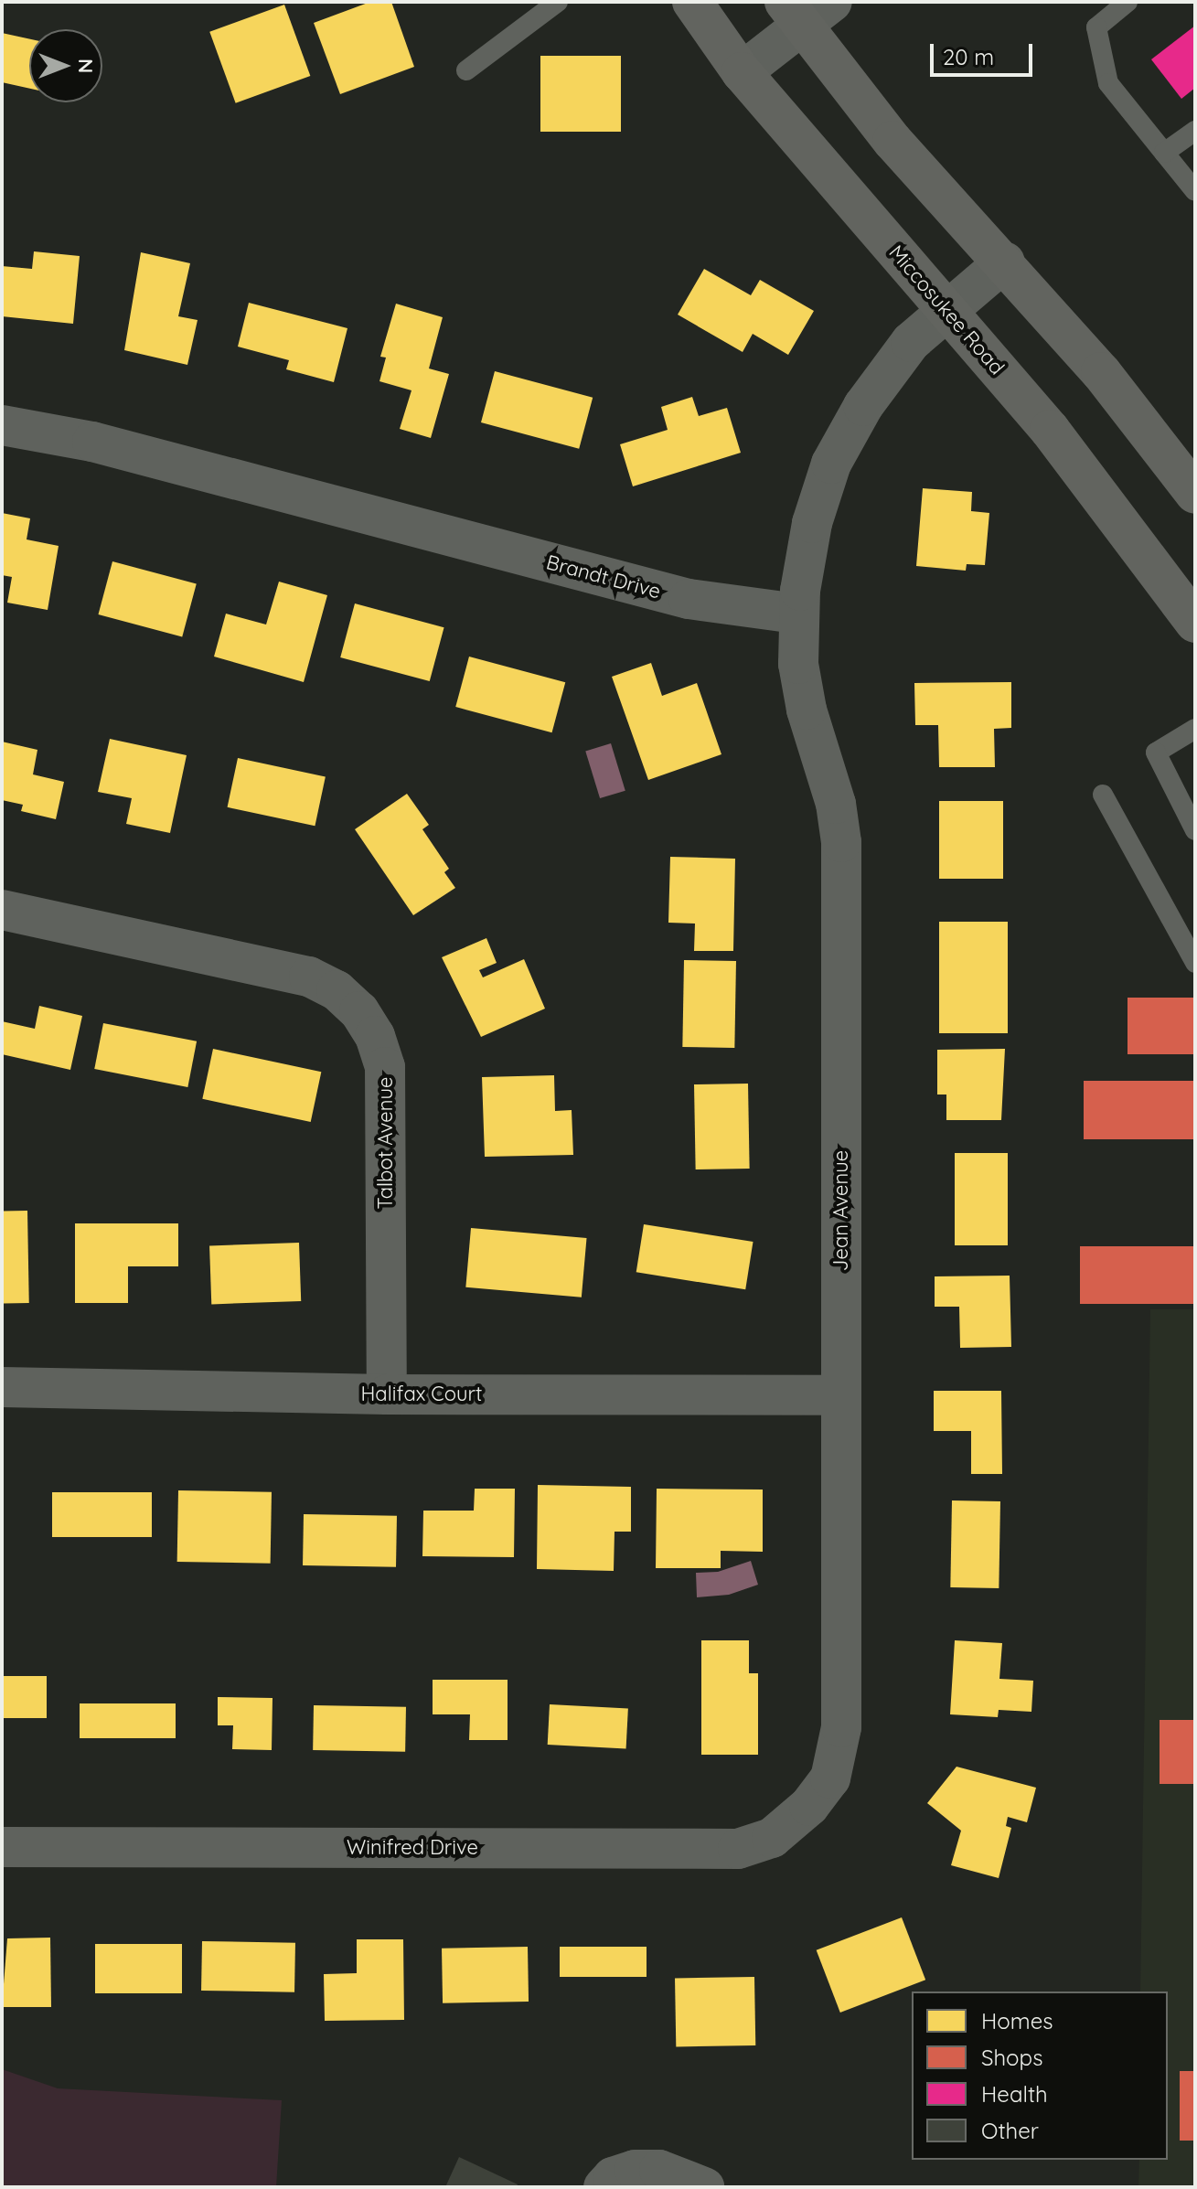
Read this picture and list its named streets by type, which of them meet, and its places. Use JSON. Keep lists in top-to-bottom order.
{
  "streets": {
    "street": [
      "Miccosukee Road",
      "Brandt Drive",
      "Talbot Avenue",
      "Jean Avenue",
      "Halifax Court",
      "Winifred Drive"
    ]
  },
  "crossings": [
    ["Brandt Drive", "Jean Avenue"],
    ["Talbot Avenue", "Halifax Court"],
    ["Jean Avenue", "Halifax Court"],
    ["Jean Avenue", "Winifred Drive"]
  ],
  "legend": [
    "Homes",
    "Shops",
    "Health",
    "Other"
  ],
  "scale_bar": "20 m",
  "north": "right"
}
